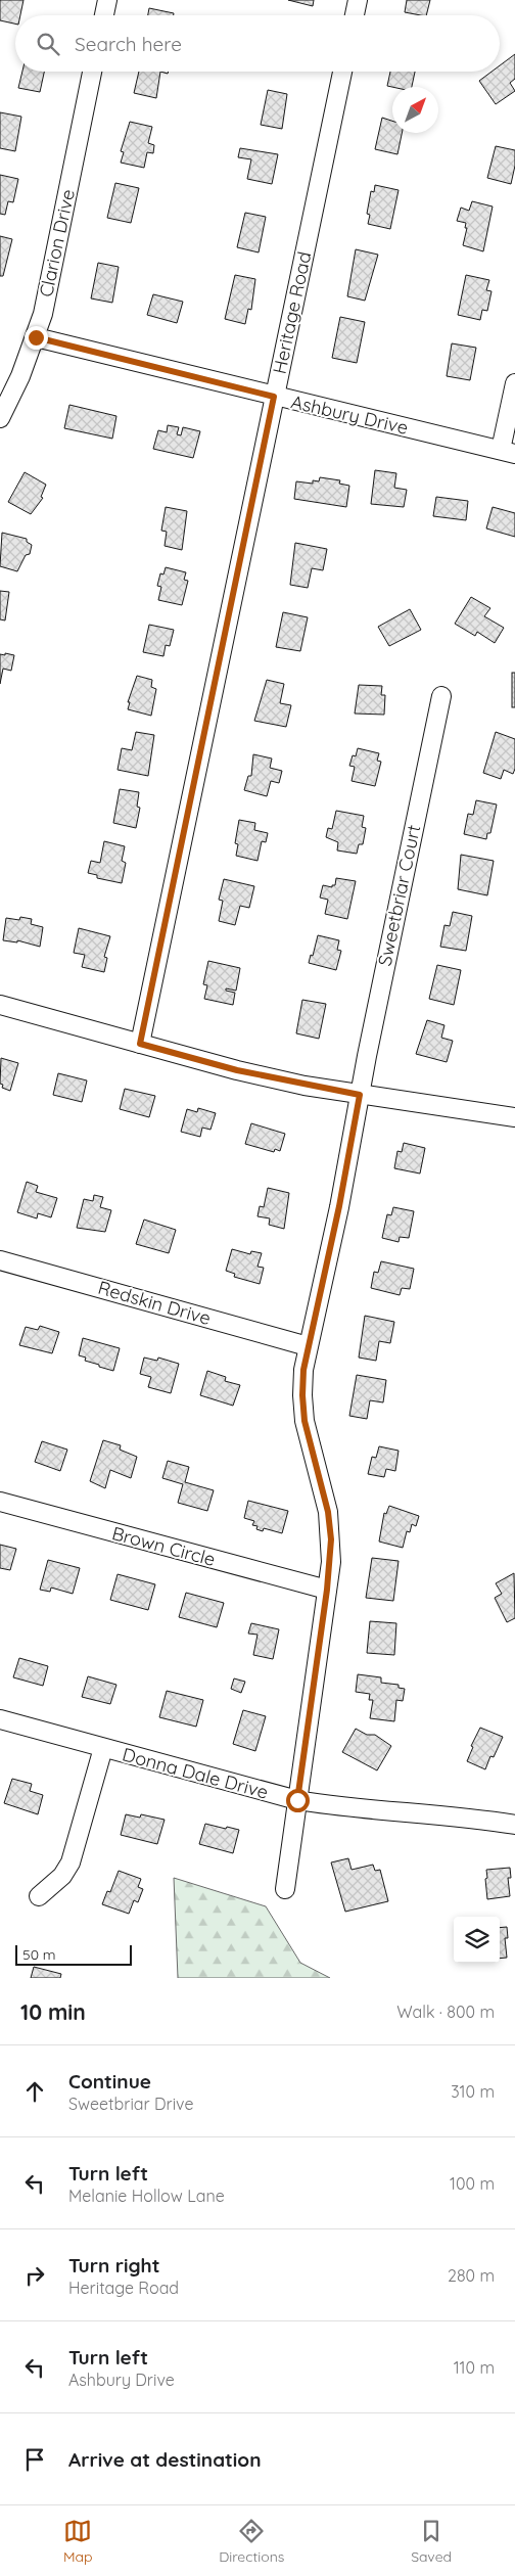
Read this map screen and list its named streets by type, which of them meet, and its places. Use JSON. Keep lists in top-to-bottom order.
{
  "streets": {
    "street": [
      "Clarion Drive",
      "Heritage Road",
      "Ashbury Drive",
      "Sweetbriar Court",
      "Redskin Drive",
      "Brown Circle",
      "Donna Dale Drive"
    ]
  },
  "crossings": [
    ["Clarion Drive", "Ashbury Drive"],
    ["Heritage Road", "Ashbury Drive"],
    ["Sweetbriar Court", "Redskin Drive"],
    ["Sweetbriar Court", "Brown Circle"],
    ["Sweetbriar Court", "Donna Dale Drive"]
  ],
  "scale_bar": "50 m",
  "north": "top right",
  "page": {
    "search": "Search here",
    "scale": "50 m",
    "heading": ["10 min", "Walk · 800 m"],
    "list": [
      ["Continue", "Sweetbriar Drive", "310 m"],
      ["Turn left", "Melanie Hollow Lane", "100 m"],
      ["Turn right", "Heritage Road", "280 m"],
      ["Turn left", "Ashbury Drive", "110 m"],
      "Arrive at destination"
    ],
    "nav": ["Map", "Directions", "Saved"]
  }
}
